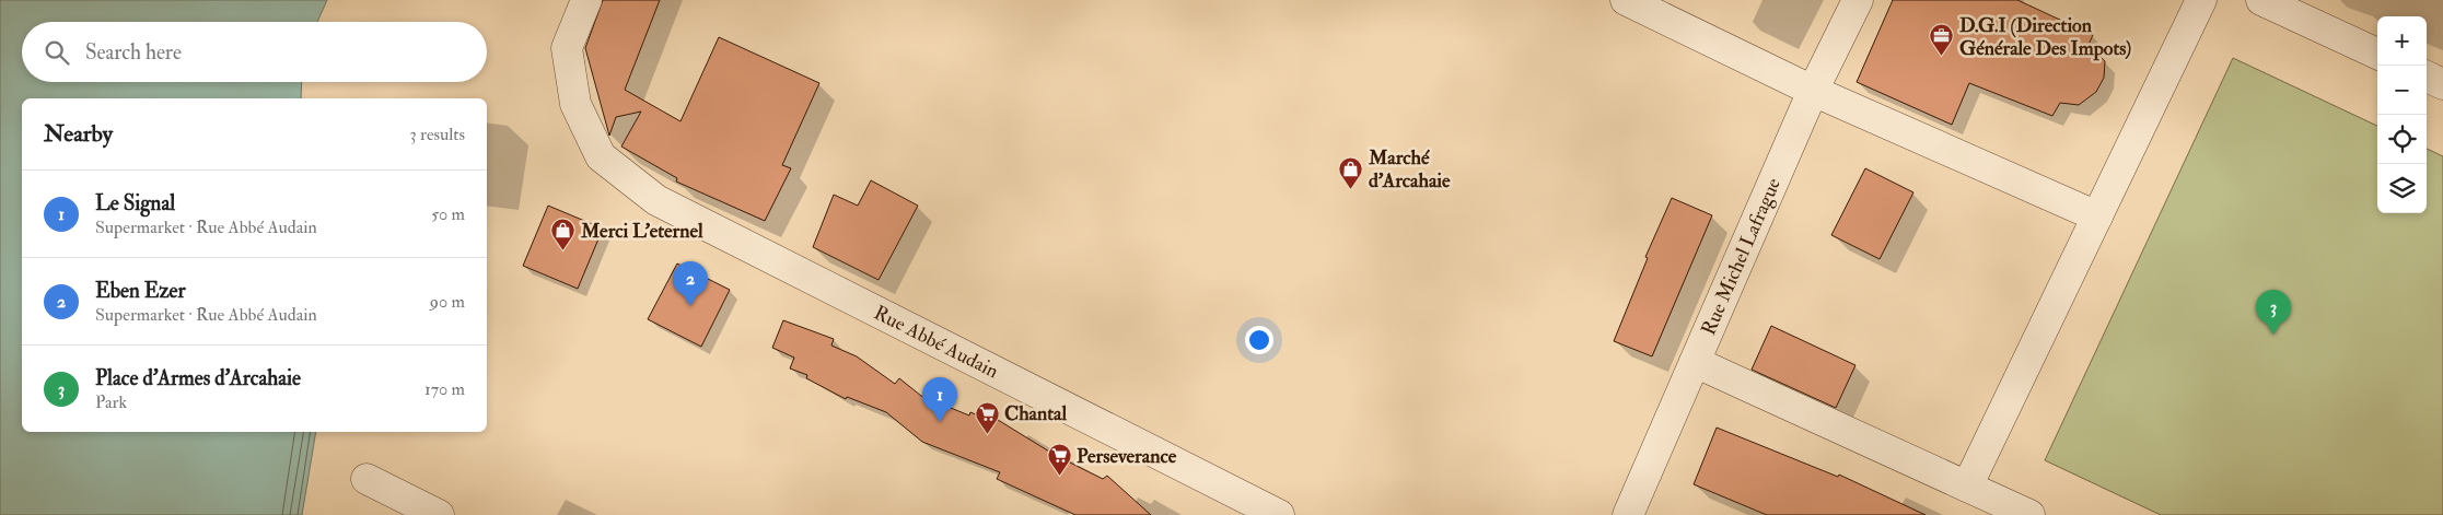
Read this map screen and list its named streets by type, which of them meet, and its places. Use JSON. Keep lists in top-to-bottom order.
{
  "streets": {
    "street": ["Rue Michel Lafrague", "Rue Abbé Audain"]
  },
  "places": {
    "office": ["D.G.I (Direction Générale Des Impots)"],
    "shop": ["Marché d'Arcahaie", "Merci L'eternel"],
    "supermarket": ["Chantal", "Perseverance"]
  },
  "page": {
    "map_buttons": ["+", "−"],
    "search": "Search here",
    "heading": ["Nearby", "3 results"],
    "list": [
      {
        "mark": "1",
        "name": "Le Signal",
        "note": "Supermarket · Rue Abbé Audain",
        "value": "50 m"
      },
      {
        "mark": "2",
        "name": "Eben Ezer",
        "note": "Supermarket · Rue Abbé Audain",
        "value": "90 m"
      },
      {
        "mark": "3",
        "name": "Place d'Armes d'Arcahaie",
        "note": "Park",
        "value": "170 m"
      }
    ],
    "pins": ["2", "3", "1"]
  }
}
